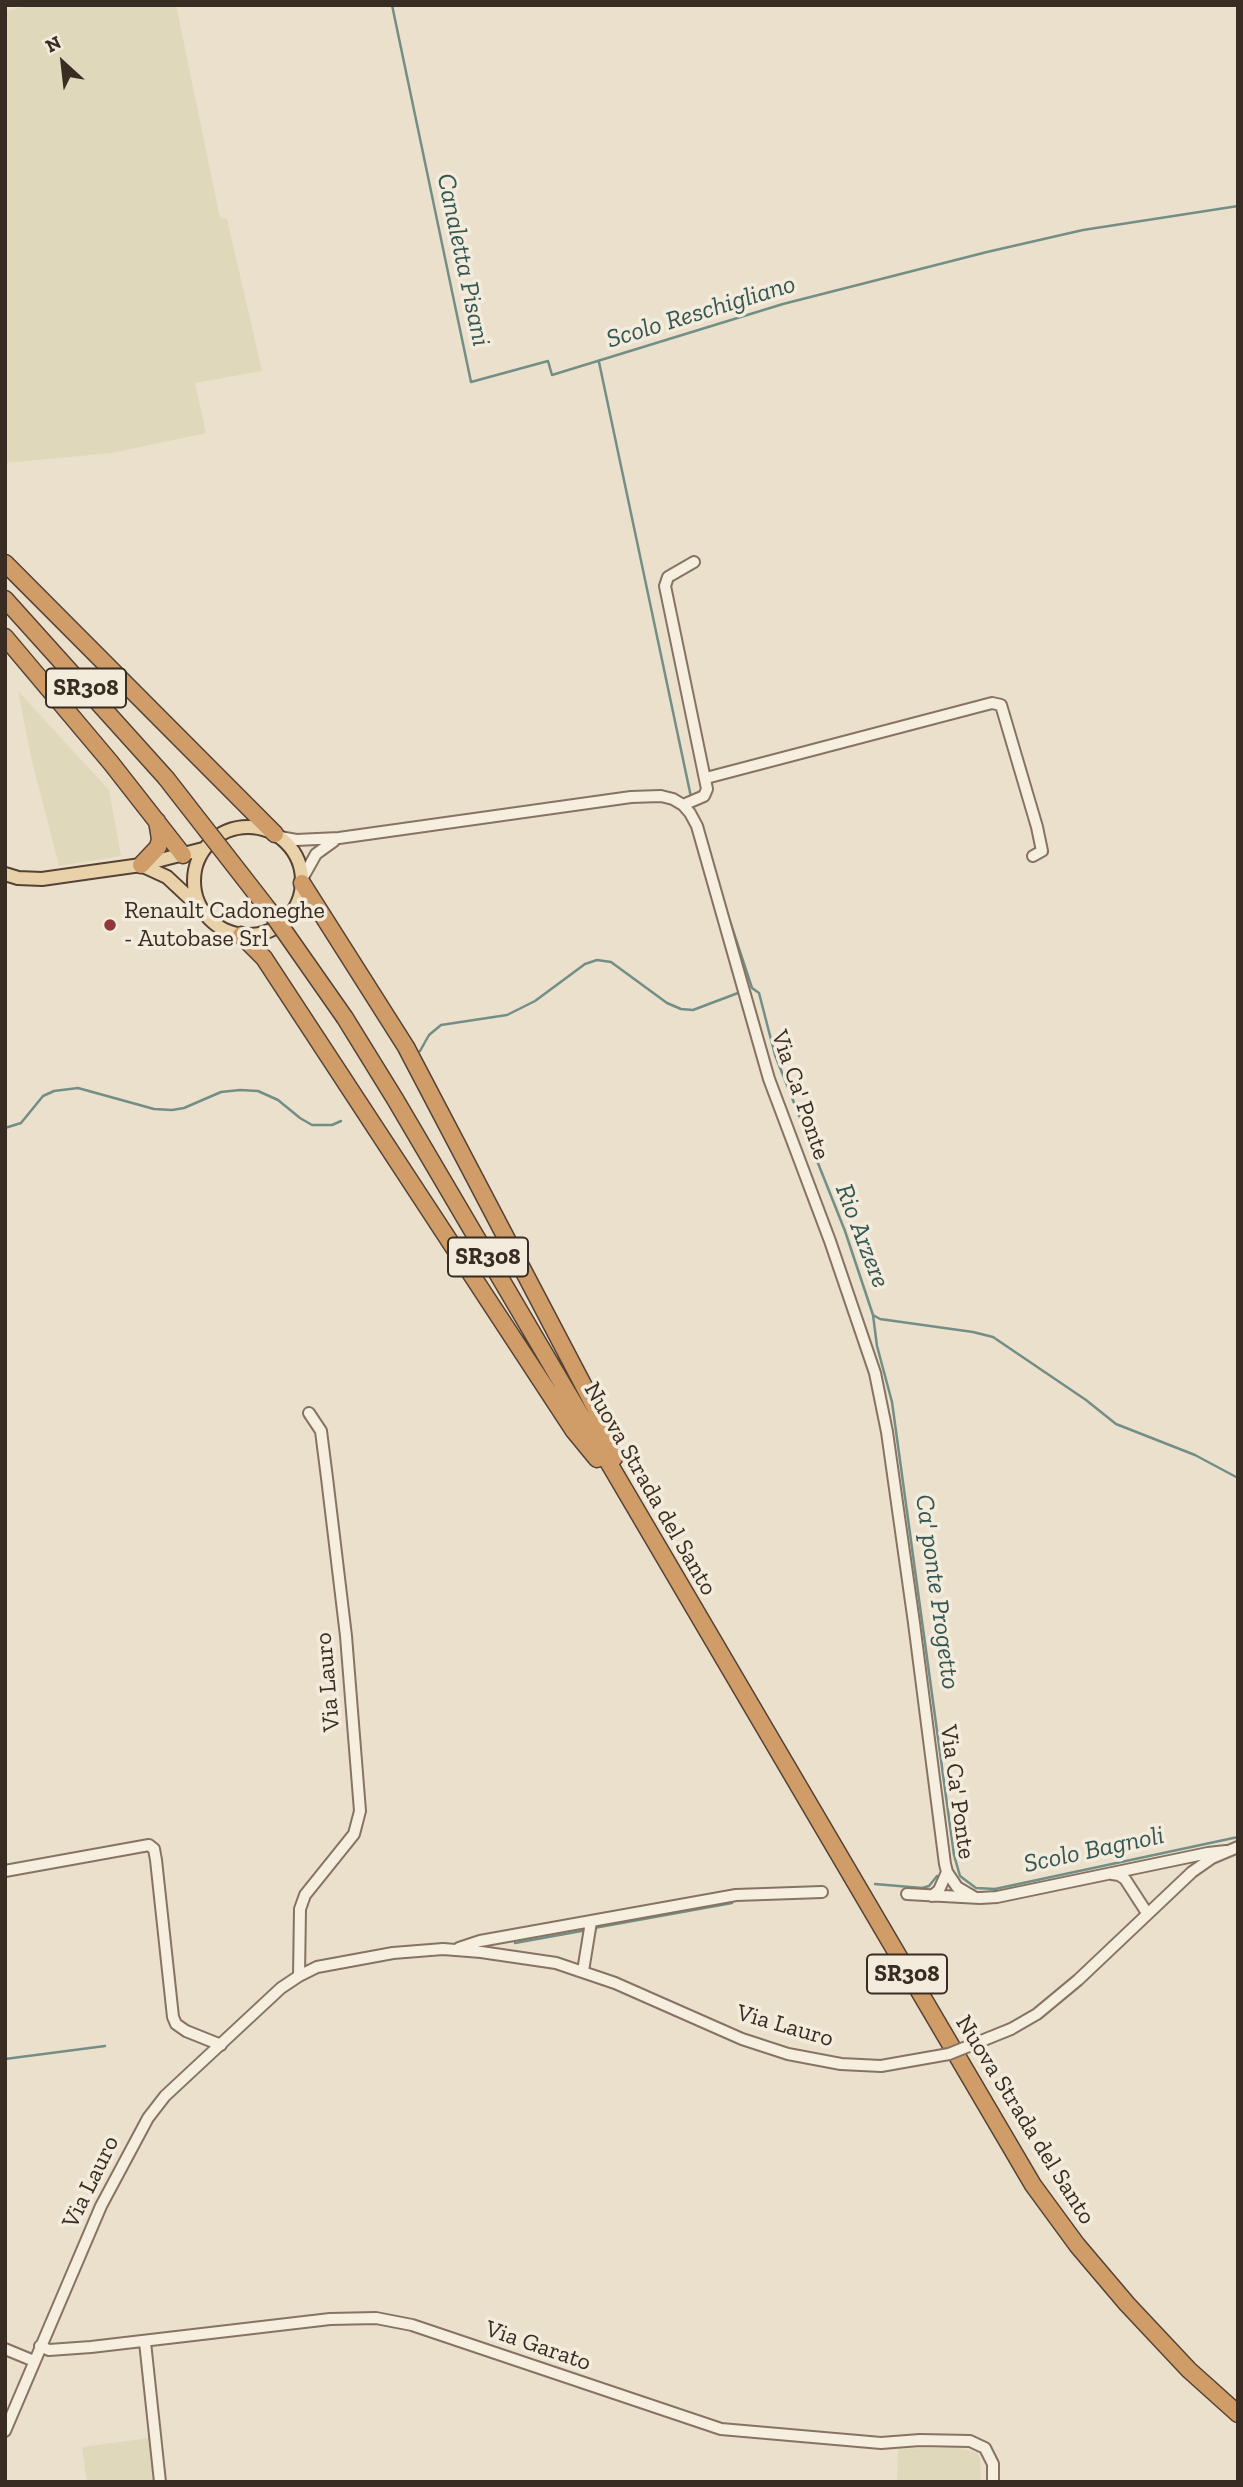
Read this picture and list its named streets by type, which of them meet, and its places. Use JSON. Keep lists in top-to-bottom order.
{
  "streets": {
    "highway": ["SR308", "Nuova Strada del Santo"],
    "street": ["Via Ca' Ponte", "Via Lauro", "Via Garato"]
  },
  "crossings": [
    ["Via Lauro", "Via Garato"]
  ],
  "water": [
    "Canaletta Pisani",
    "Scolo Reschigliano",
    "Rio Arzere",
    "Ca' ponte Progetto",
    "Scolo Bagnoli"
  ],
  "places": ["Renault Cadoneghe - Autobase Srl"],
  "north": "top left"
}
